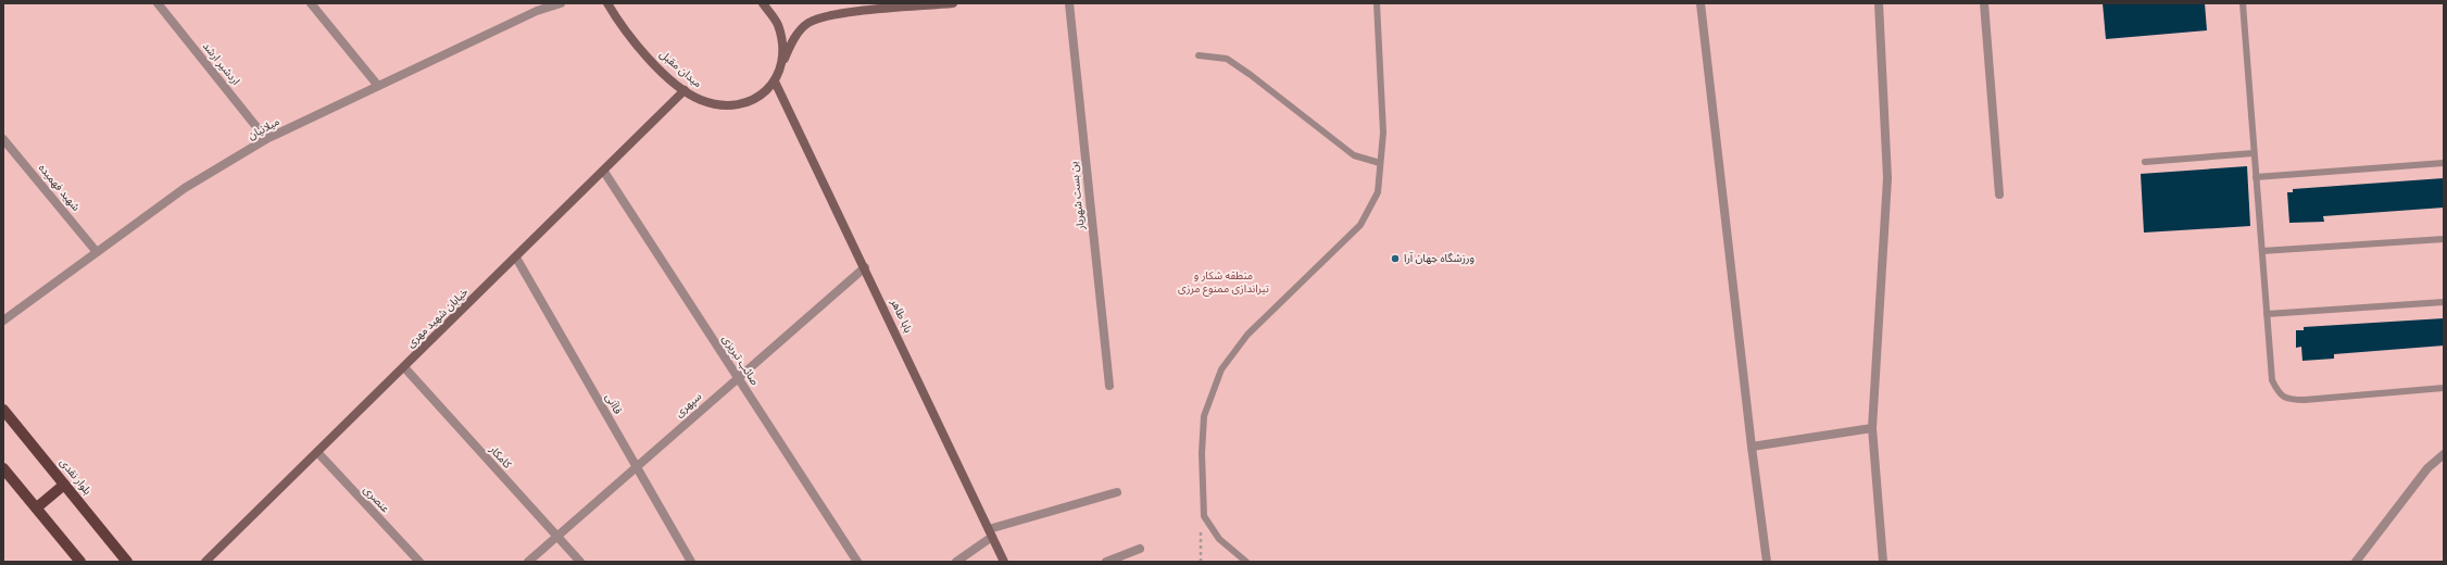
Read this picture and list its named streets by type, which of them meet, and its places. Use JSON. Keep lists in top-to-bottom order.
{
  "streets": {
    "main road": [
      "میدان مقبل",
      "بابا طاهر",
      "خیابان شهید مهری",
      "بلوار نقدی"
    ],
    "street": [
      "اردشیر ارشد",
      "میلانیان",
      "شهید فهمیده",
      "بن بست شهریار",
      "صائب تبریزی",
      "قاآنی",
      "سپهری",
      "کامکار",
      "عنصری"
    ]
  },
  "crossings": [
    ["اردشیر ارشد", "میلانیان"],
    ["میدان مقبل", "بابا طاهر"],
    ["میدان مقبل", "خیابان شهید مهری"],
    ["میلانیان", "شهید فهمیده"],
    ["بابا طاهر", "سپهری"],
    ["خیابان شهید مهری", "صائب تبریزی"],
    ["خیابان شهید مهری", "قاآنی"],
    ["خیابان شهید مهری", "کامکار"],
    ["خیابان شهید مهری", "عنصری"],
    ["صائب تبریزی", "سپهری"],
    ["قاآنی", "سپهری"],
    ["سپهری", "کامکار"]
  ],
  "parks": ["منطقه شکار و تیراندازی ممنوع مرزی"],
  "places": ["ورزشگاه جهان آرا"]
}
